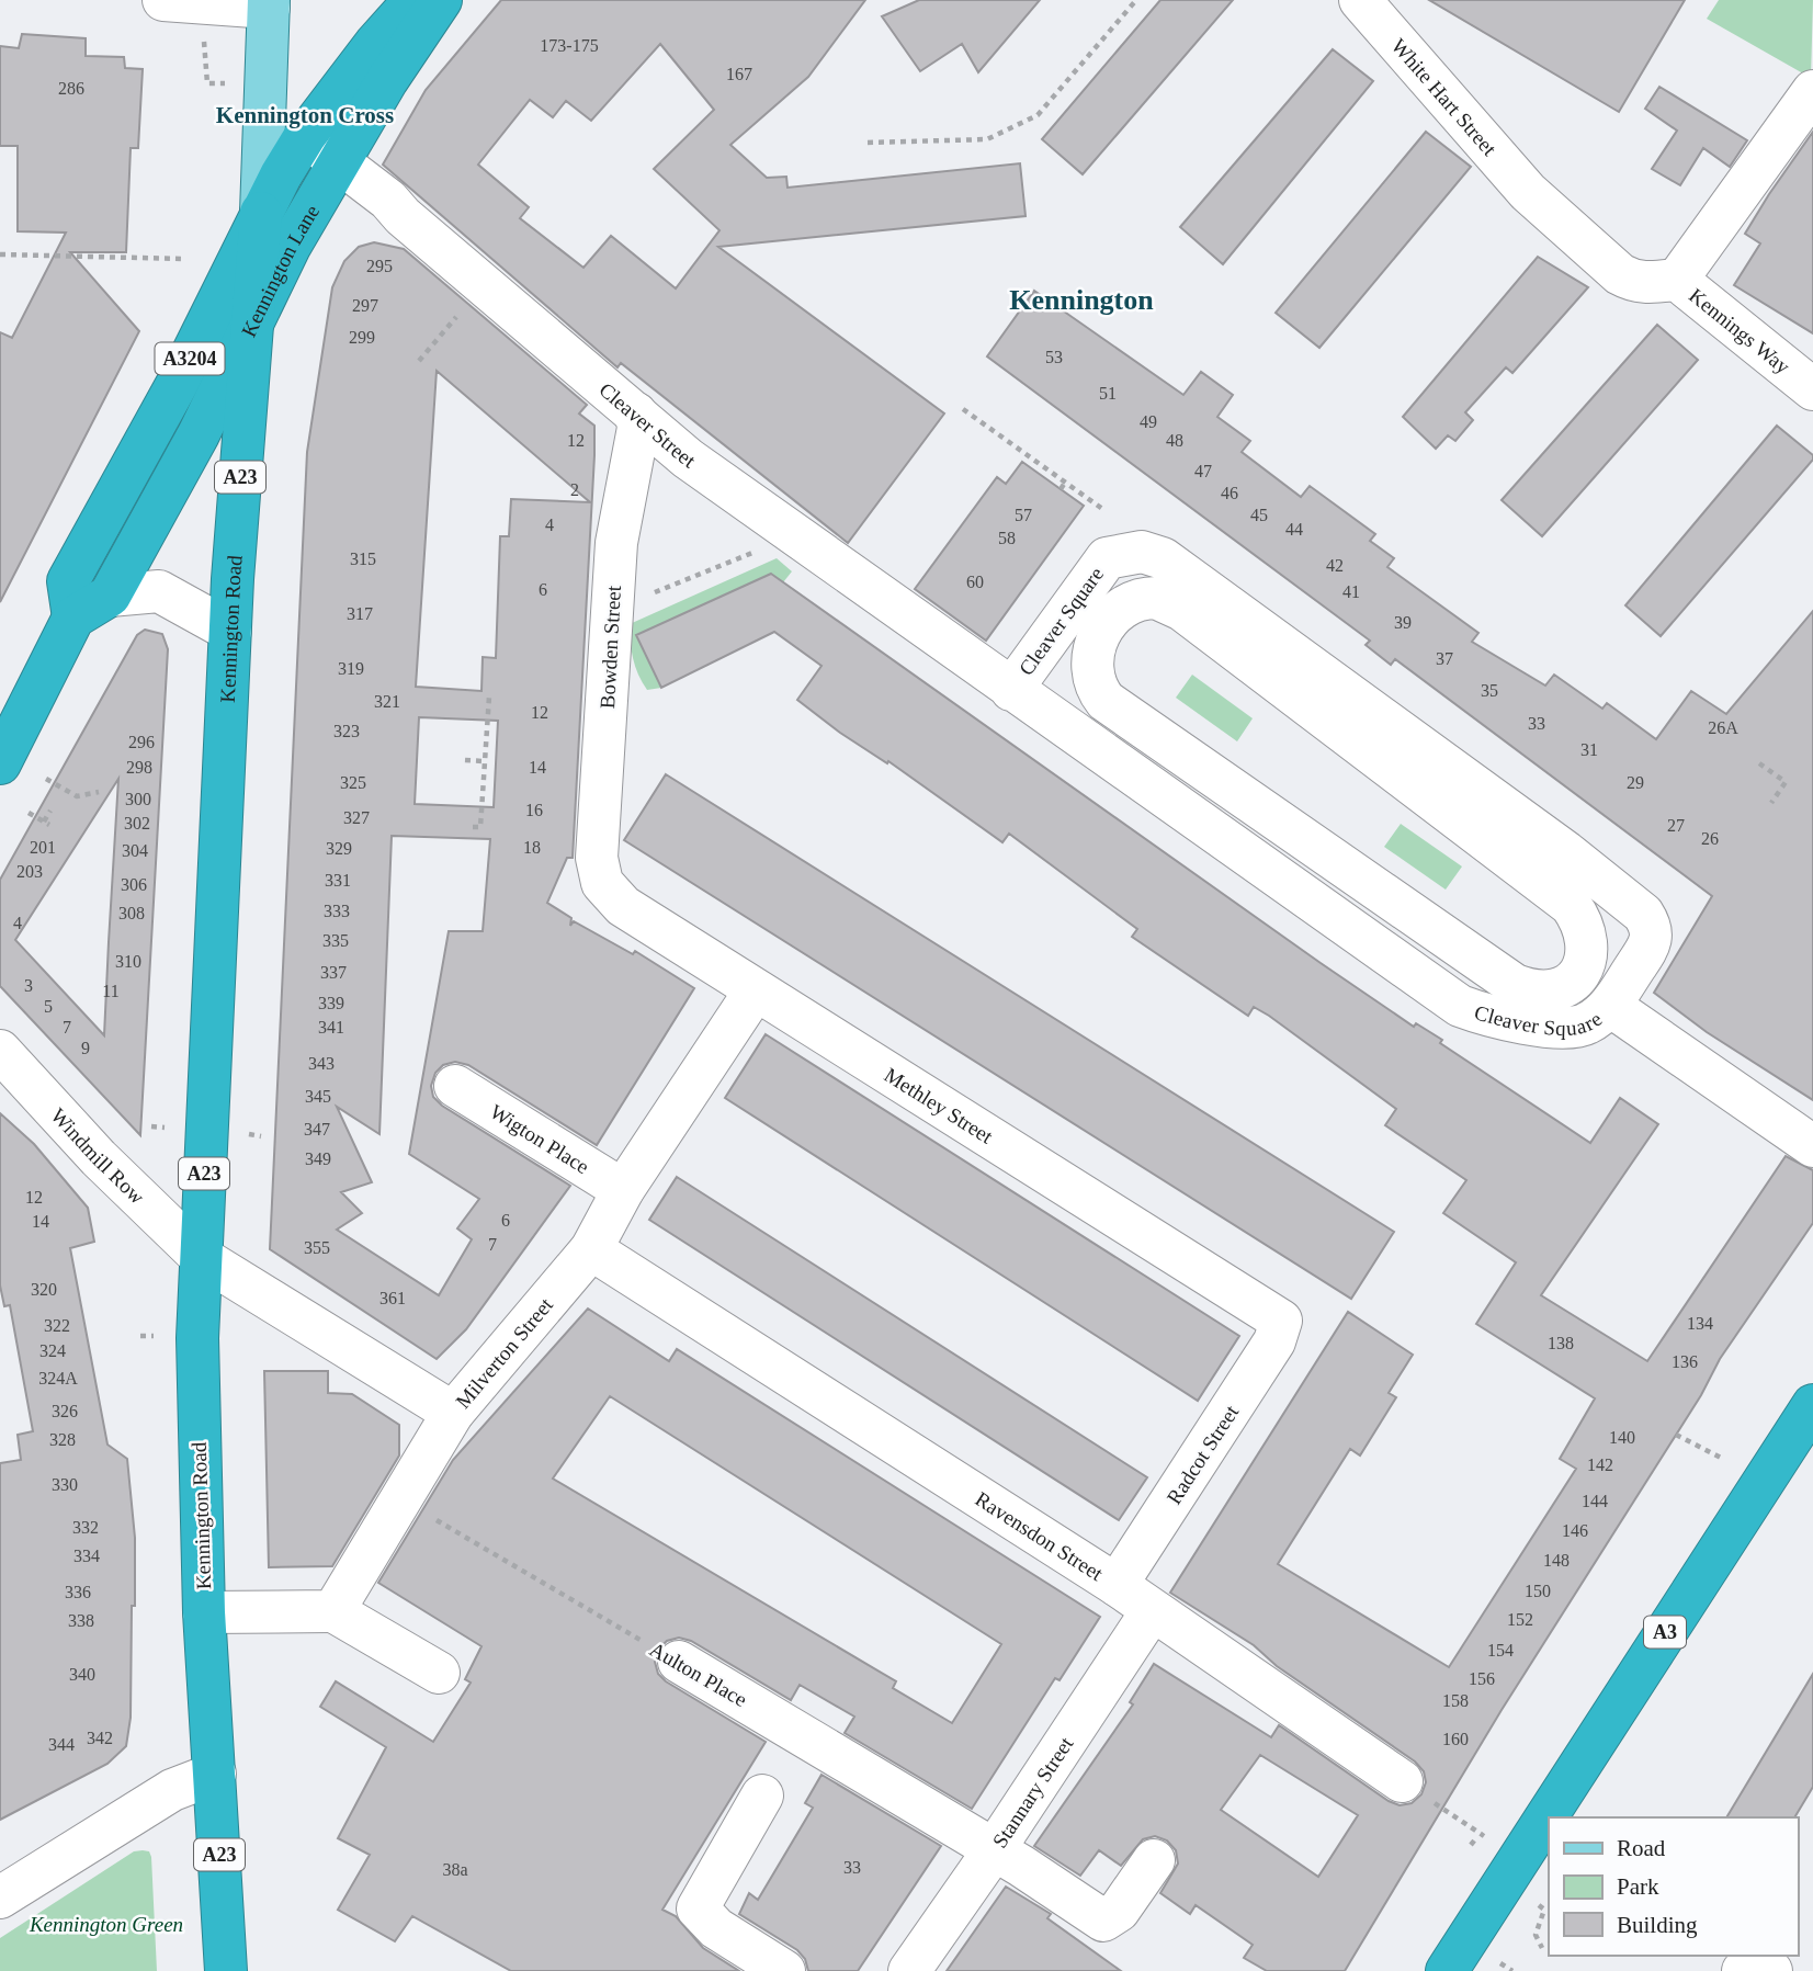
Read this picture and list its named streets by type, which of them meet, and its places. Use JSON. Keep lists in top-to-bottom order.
{
  "streets": {
    "highway": [
      "Kennington Lane",
      "A3204",
      "A23",
      "Kennington Road",
      "A3"
    ],
    "street": [
      "White Hart Street",
      "Kennings Way",
      "Cleaver Street",
      "Cleaver Square",
      "Bowden Street",
      "Methley Street",
      "Wigton Place",
      "Windmill Row",
      "Milverton Street",
      "Radcot Street",
      "Ravensdon Street",
      "Aulton Place",
      "Stannary Street"
    ]
  },
  "crossings": [
    ["White Hart Street", "Kennings Way"],
    ["Kennington Lane", "Cleaver Street"],
    ["Kennington Lane", "Kennington Road"],
    ["Cleaver Street", "Cleaver Square"],
    ["Cleaver Street", "Bowden Street"],
    ["Kennington Road", "Windmill Row"],
    ["Bowden Street", "Methley Street"],
    ["Methley Street", "Milverton Street"],
    ["Methley Street", "Radcot Street"],
    ["Wigton Place", "Milverton Street"],
    ["Milverton Street", "Ravensdon Street"],
    ["Milverton Street", "Aulton Place"],
    ["Radcot Street", "Ravensdon Street"],
    ["Ravensdon Street", "Stannary Street"],
    ["Aulton Place", "Stannary Street"]
  ],
  "districts": ["Kennington Cross", "Kennington"],
  "parks": ["Kennington Green"],
  "house_numbers": [
    "173-175",
    "167",
    "286",
    "295",
    "297",
    "299",
    "53",
    "51",
    "49",
    "12",
    "48",
    "47",
    "2",
    "46",
    "57",
    "45",
    "4",
    "44",
    "58",
    "315",
    "42",
    "60",
    "6",
    "41",
    "317",
    "39",
    "37",
    "319",
    "35",
    "321",
    "12",
    "33",
    "26A",
    "323",
    "296",
    "31",
    "298",
    "14",
    "325",
    "29",
    "300",
    "16",
    "327",
    "302",
    "27",
    "26",
    "201",
    "18",
    "329",
    "304",
    "203",
    "331",
    "306",
    "333",
    "308",
    "4",
    "335",
    "310",
    "337",
    "3",
    "11",
    "339",
    "5",
    "7",
    "341",
    "9",
    "343",
    "345",
    "347",
    "349",
    "12",
    "6",
    "14",
    "7",
    "355",
    "320",
    "361",
    "134",
    "322",
    "138",
    "324",
    "136",
    "324A",
    "326",
    "140",
    "328",
    "142",
    "330",
    "144",
    "332",
    "146",
    "334",
    "148",
    "150",
    "336",
    "152",
    "338",
    "154",
    "340",
    "156",
    "158",
    "342",
    "160",
    "344",
    "33",
    "38a"
  ],
  "legend": ["Road", "Park", "Building"]
}
